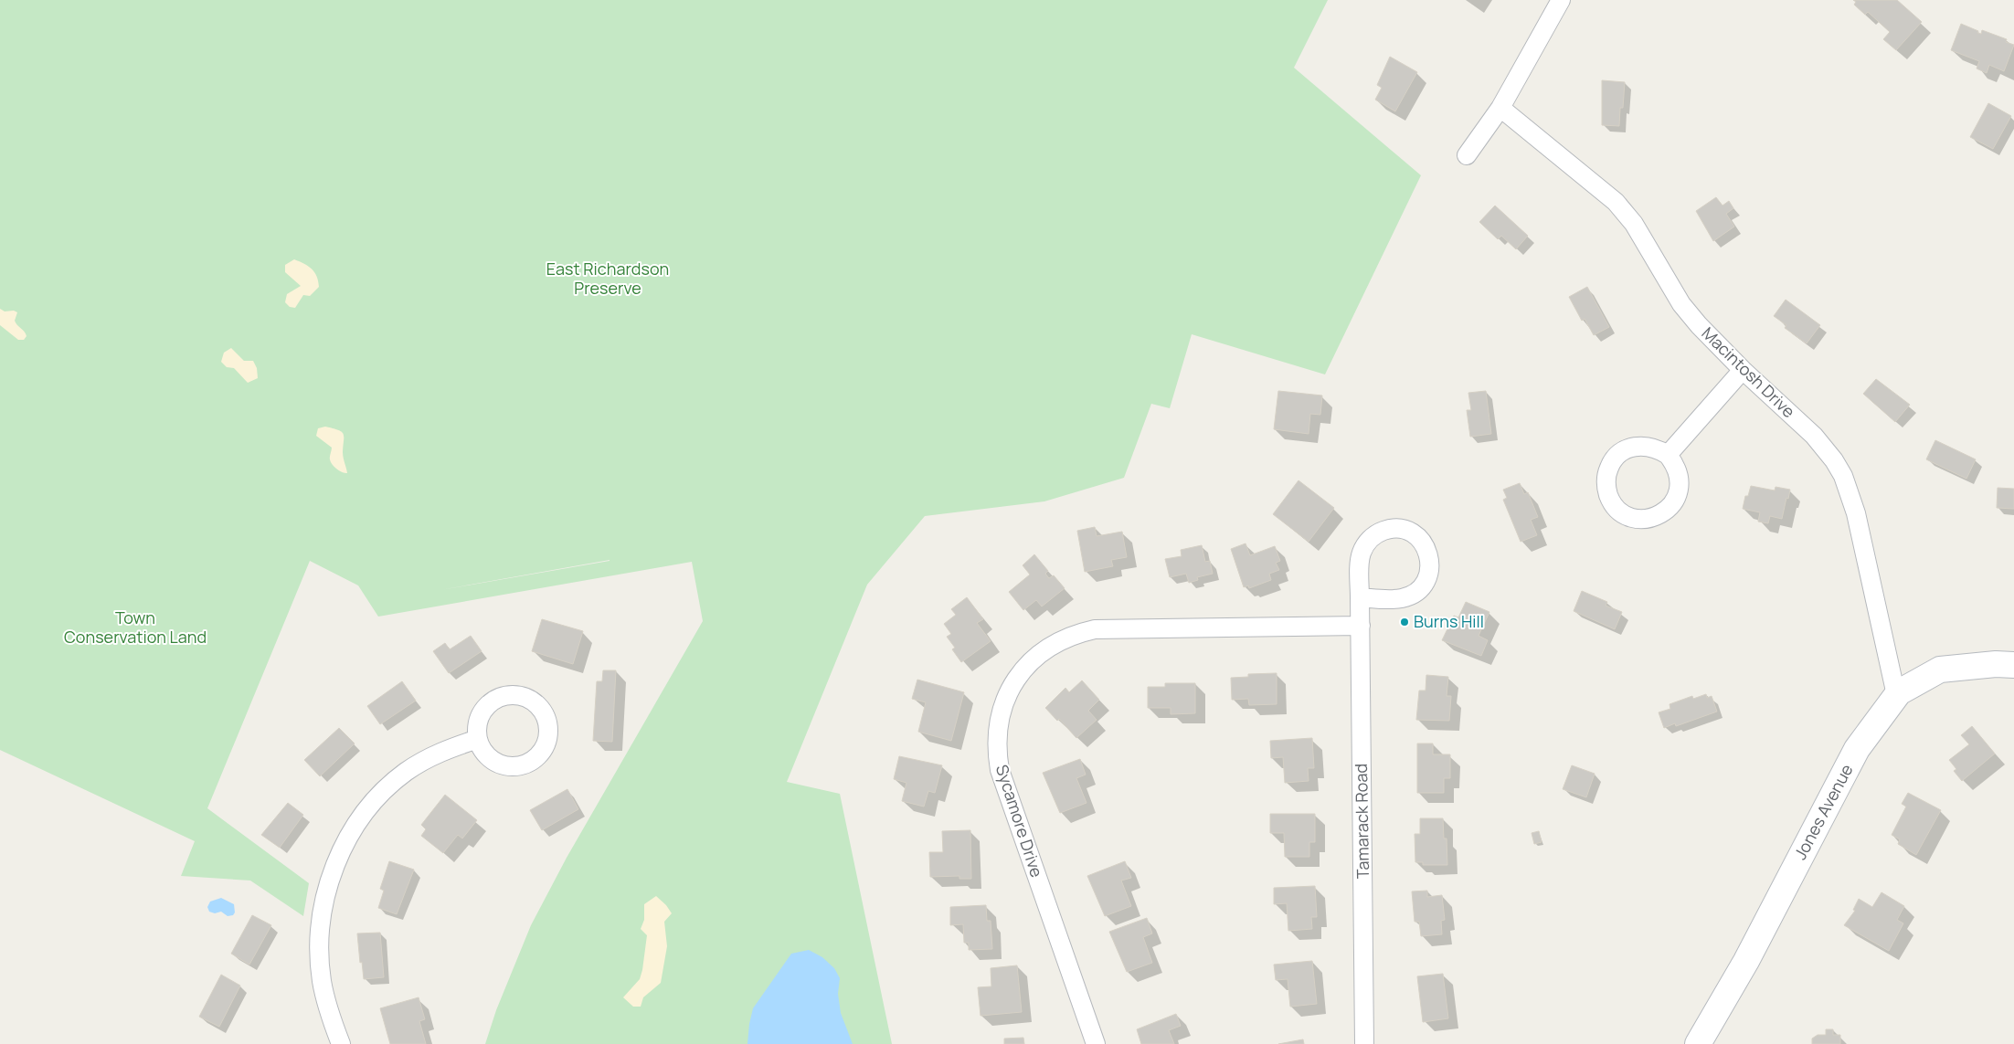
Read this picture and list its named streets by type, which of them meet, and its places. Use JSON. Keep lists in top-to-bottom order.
{
  "streets": {
    "street": [
      "Macintosh Drive",
      "Jones Avenue",
      "Sycamore Drive",
      "Tamarack Road"
    ]
  },
  "crossings": [
    ["Macintosh Drive", "Jones Avenue"],
    ["Sycamore Drive", "Tamarack Road"]
  ],
  "parks": ["East Richardson Preserve", "Town Conservation Land"],
  "places": ["Burns Hill"]
}
